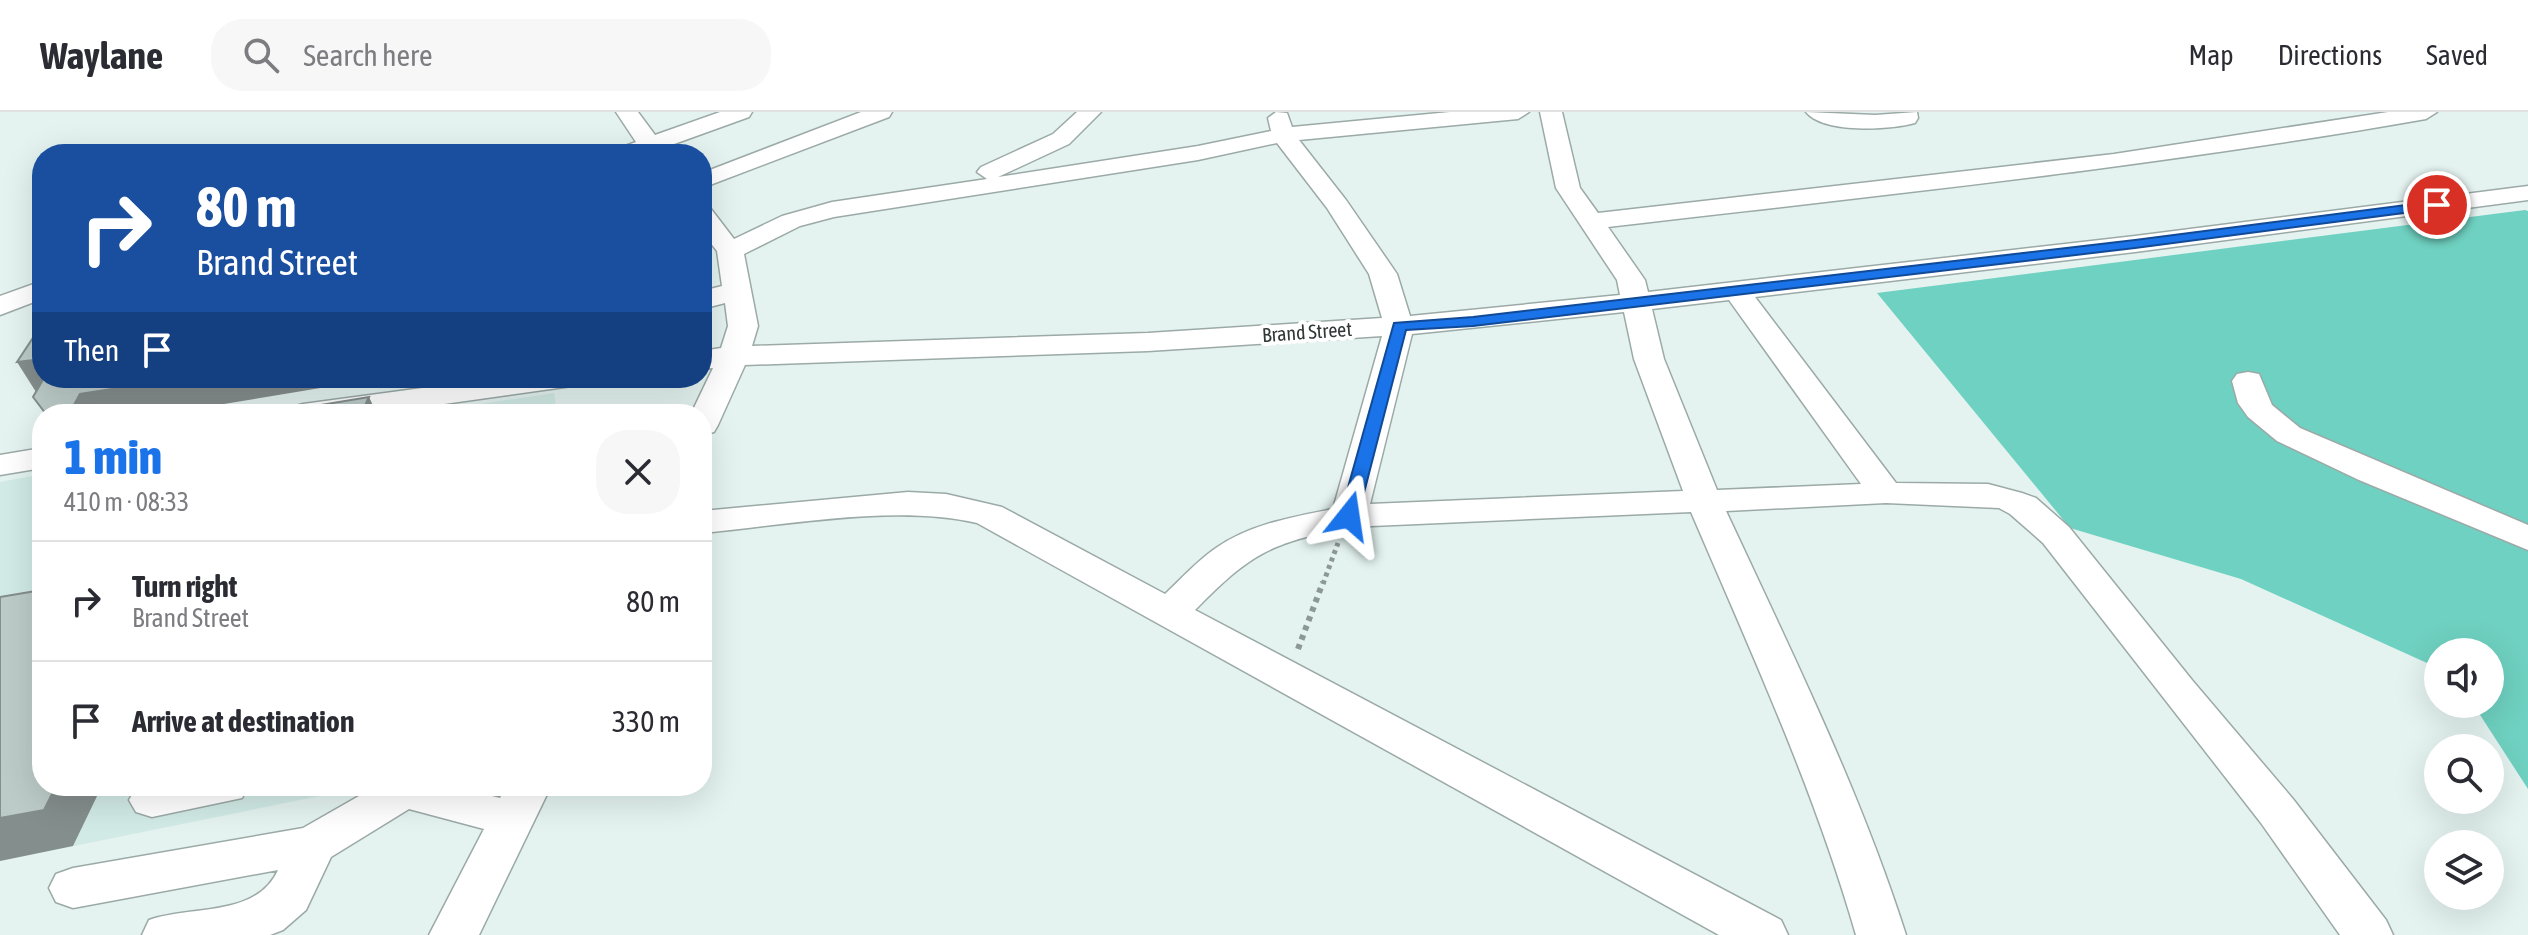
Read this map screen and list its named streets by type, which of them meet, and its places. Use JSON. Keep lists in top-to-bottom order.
{
  "streets": {
    "street": ["Brand Street"]
  },
  "page": {
    "header": "Waylane",
    "search": "Search here",
    "nav": ["Map", "Directions", "Saved"],
    "turn": ["80 m", "Brand Street"],
    "then": "Then",
    "heading": ["1 min", "410 m · 08:33"],
    "list": [
      {
        "name": "Turn right",
        "note": "Brand Street",
        "value": "80 m"
      },
      {
        "name": "Arrive at destination",
        "value": "330 m"
      }
    ]
  }
}
